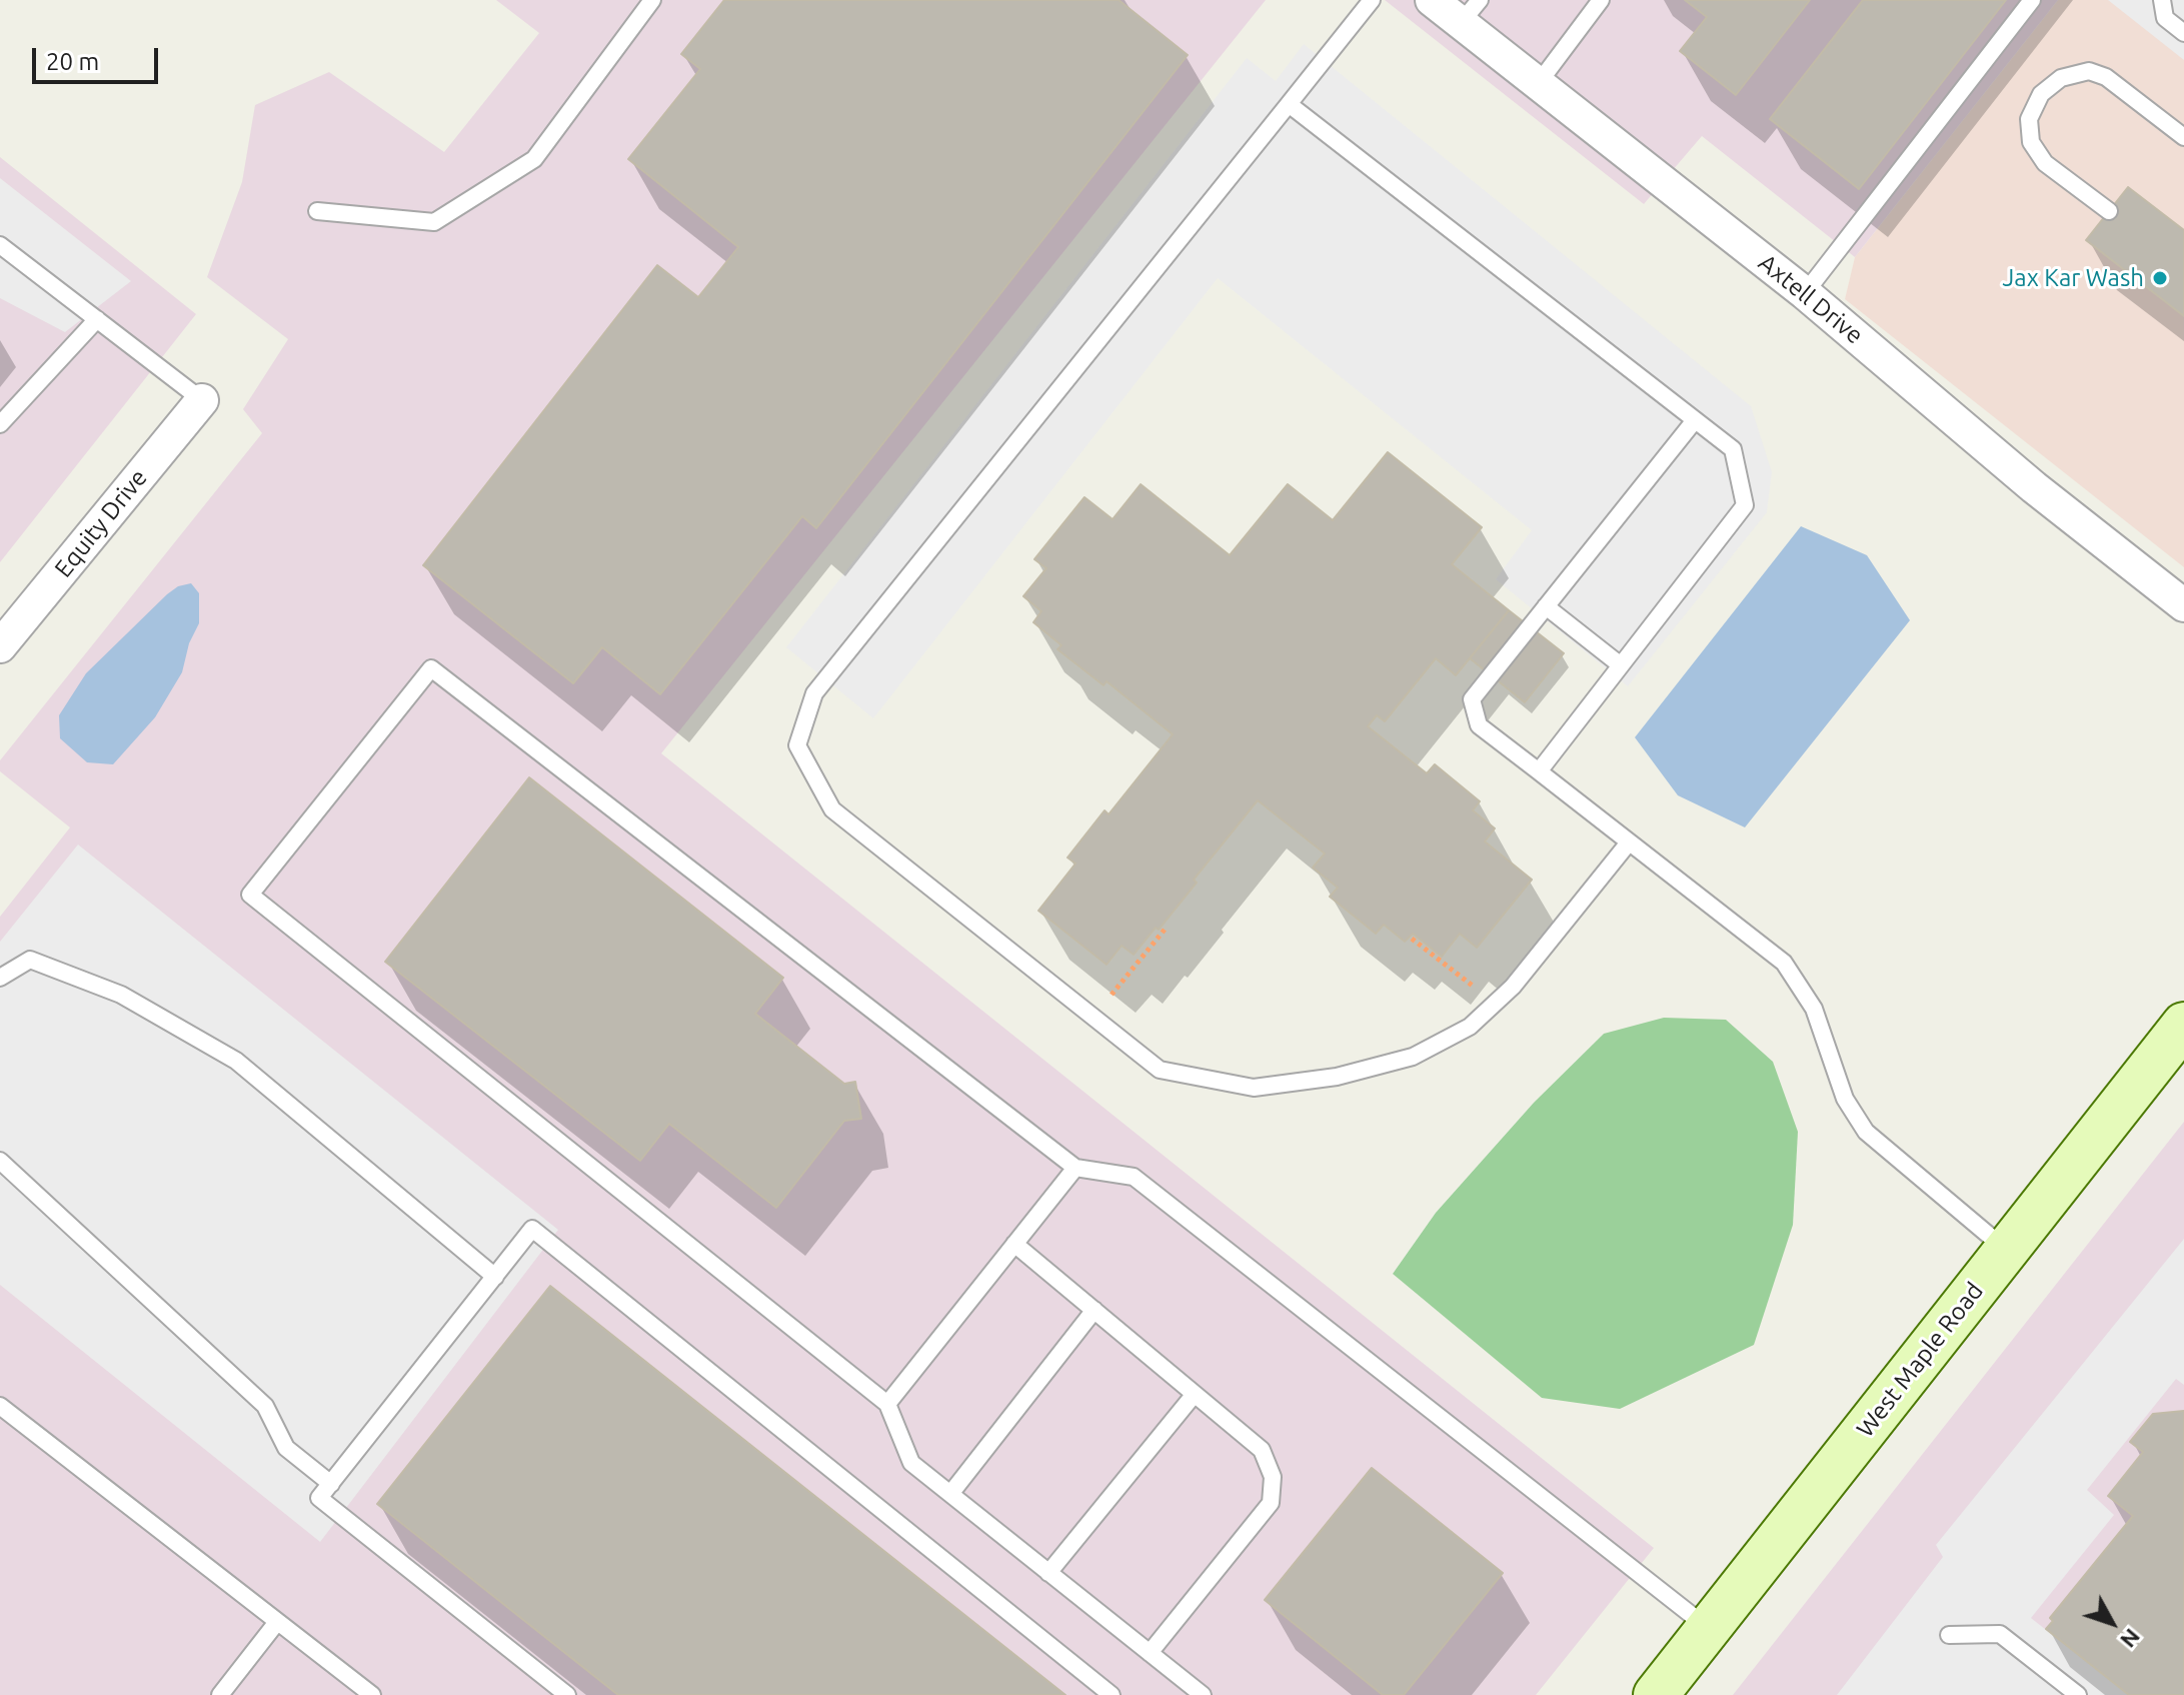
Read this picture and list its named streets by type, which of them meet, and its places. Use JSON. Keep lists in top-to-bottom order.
{
  "streets": {
    "main road": ["West Maple Road"],
    "street": ["Axtell Drive", "Equity Drive"]
  },
  "places": ["Jax Kar Wash"],
  "scale_bar": "20 m",
  "north": "bottom right"
}
